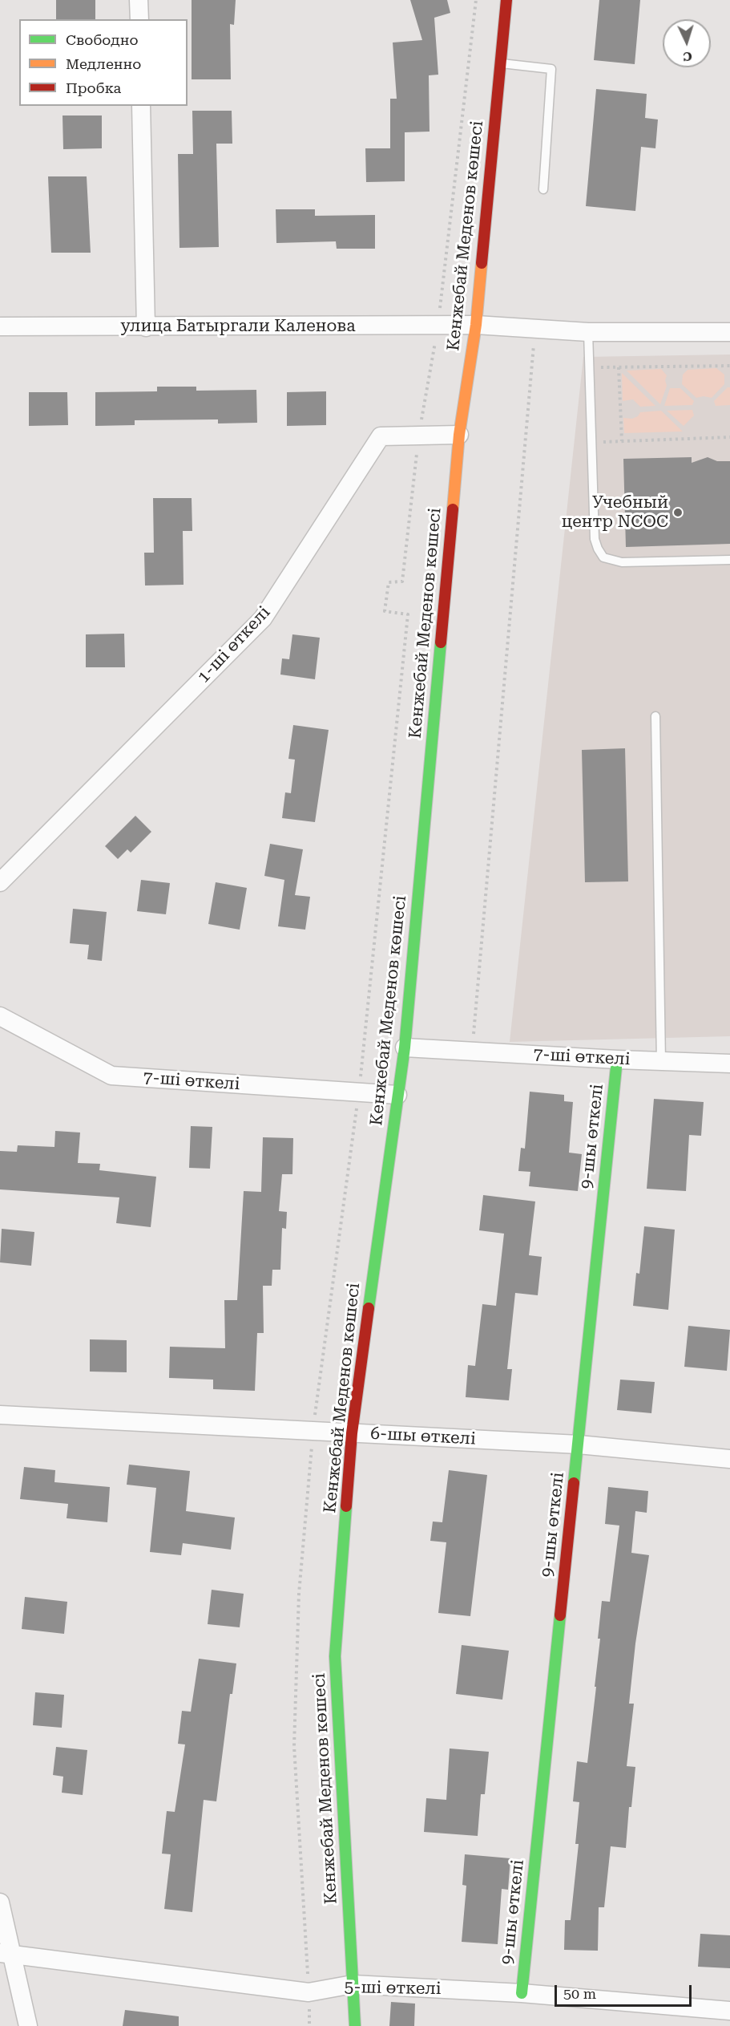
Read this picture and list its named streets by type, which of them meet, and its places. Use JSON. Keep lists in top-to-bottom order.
{
  "streets": {
    "street": [
      "Кенжебай Меденов көшесі",
      "улица Батыргали Каленова",
      "1-ші өткелі",
      "7-ші өткелі",
      "9-шы өткелі",
      "6-шы өткелі",
      "5-ші өткелі"
    ]
  },
  "crossings": [
    ["Кенжебай Меденов көшесі", "улица Батыргали Каленова"],
    ["Кенжебай Меденов көшесі", "1-ші өткелі"],
    ["Кенжебай Меденов көшесі", "7-ші өткелі"],
    ["Кенжебай Меденов көшесі", "6-шы өткелі"],
    ["Кенжебай Меденов көшесі", "5-ші өткелі"],
    ["7-ші өткелі", "9-шы өткелі"],
    ["9-шы өткелі", "6-шы өткелі"],
    ["9-шы өткелі", "5-ші өткелі"]
  ],
  "places": ["Учебный центр NCOC"],
  "legend": ["Свободно", "Медленно", "Пробка"],
  "scale_bar": "50 m",
  "north": "bottom"
}
